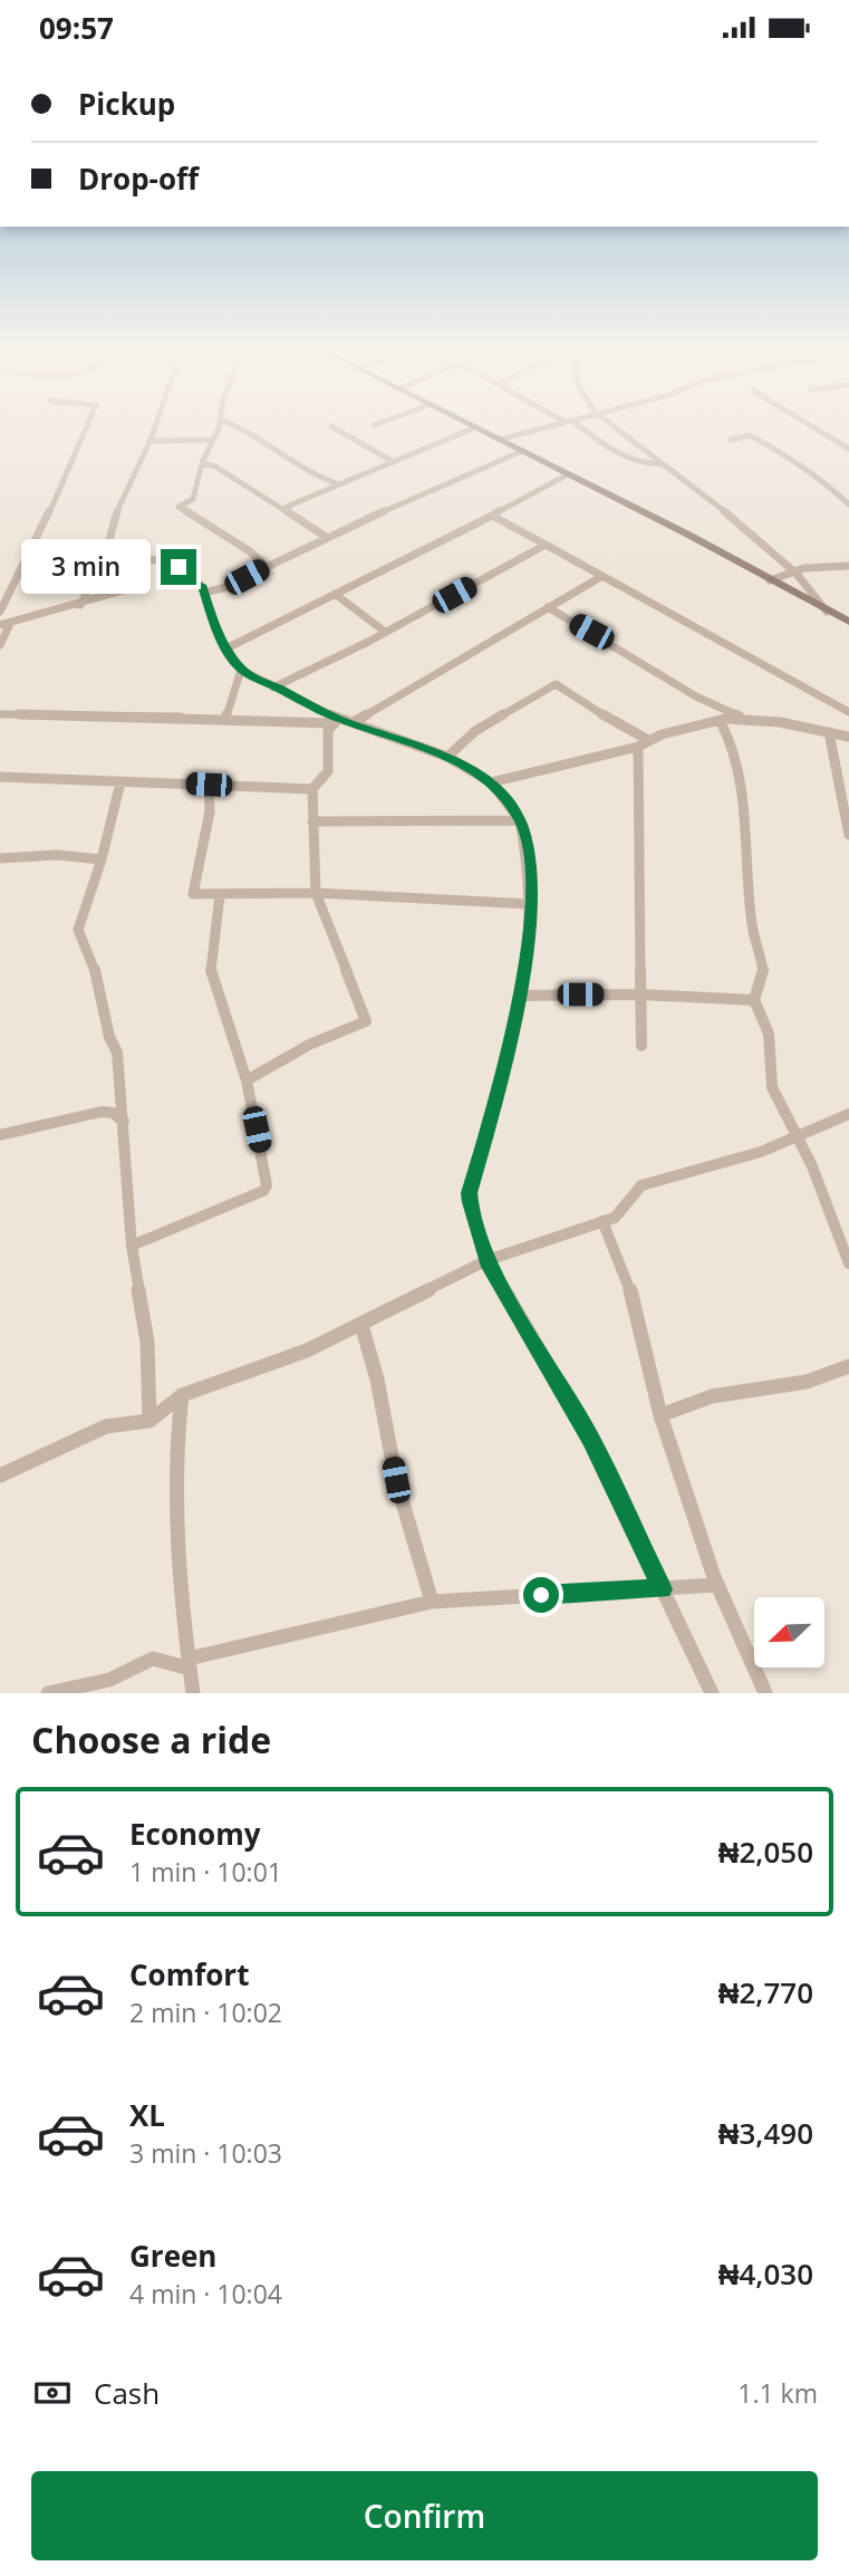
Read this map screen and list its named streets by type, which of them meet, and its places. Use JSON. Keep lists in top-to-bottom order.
{
  "north": "bottom left",
  "page": {
    "status": "09:57",
    "banner": ["Pickup", "Drop-off"],
    "bubble": "3 min",
    "heading": "Choose a ride",
    "list": [
      {
        "name": "Economy",
        "note": "1 min · 10:01",
        "value": "₦2,050"
      },
      {
        "name": "Comfort",
        "note": "2 min · 10:02",
        "value": "₦2,770"
      },
      {
        "name": "XL",
        "note": "3 min · 10:03",
        "value": "₦3,490"
      },
      {
        "name": "Green",
        "note": "4 min · 10:04",
        "value": "₦4,030"
      }
    ],
    "pay": ["Cash", "1.1 km"],
    "buttons": "Confirm"
  }
}
